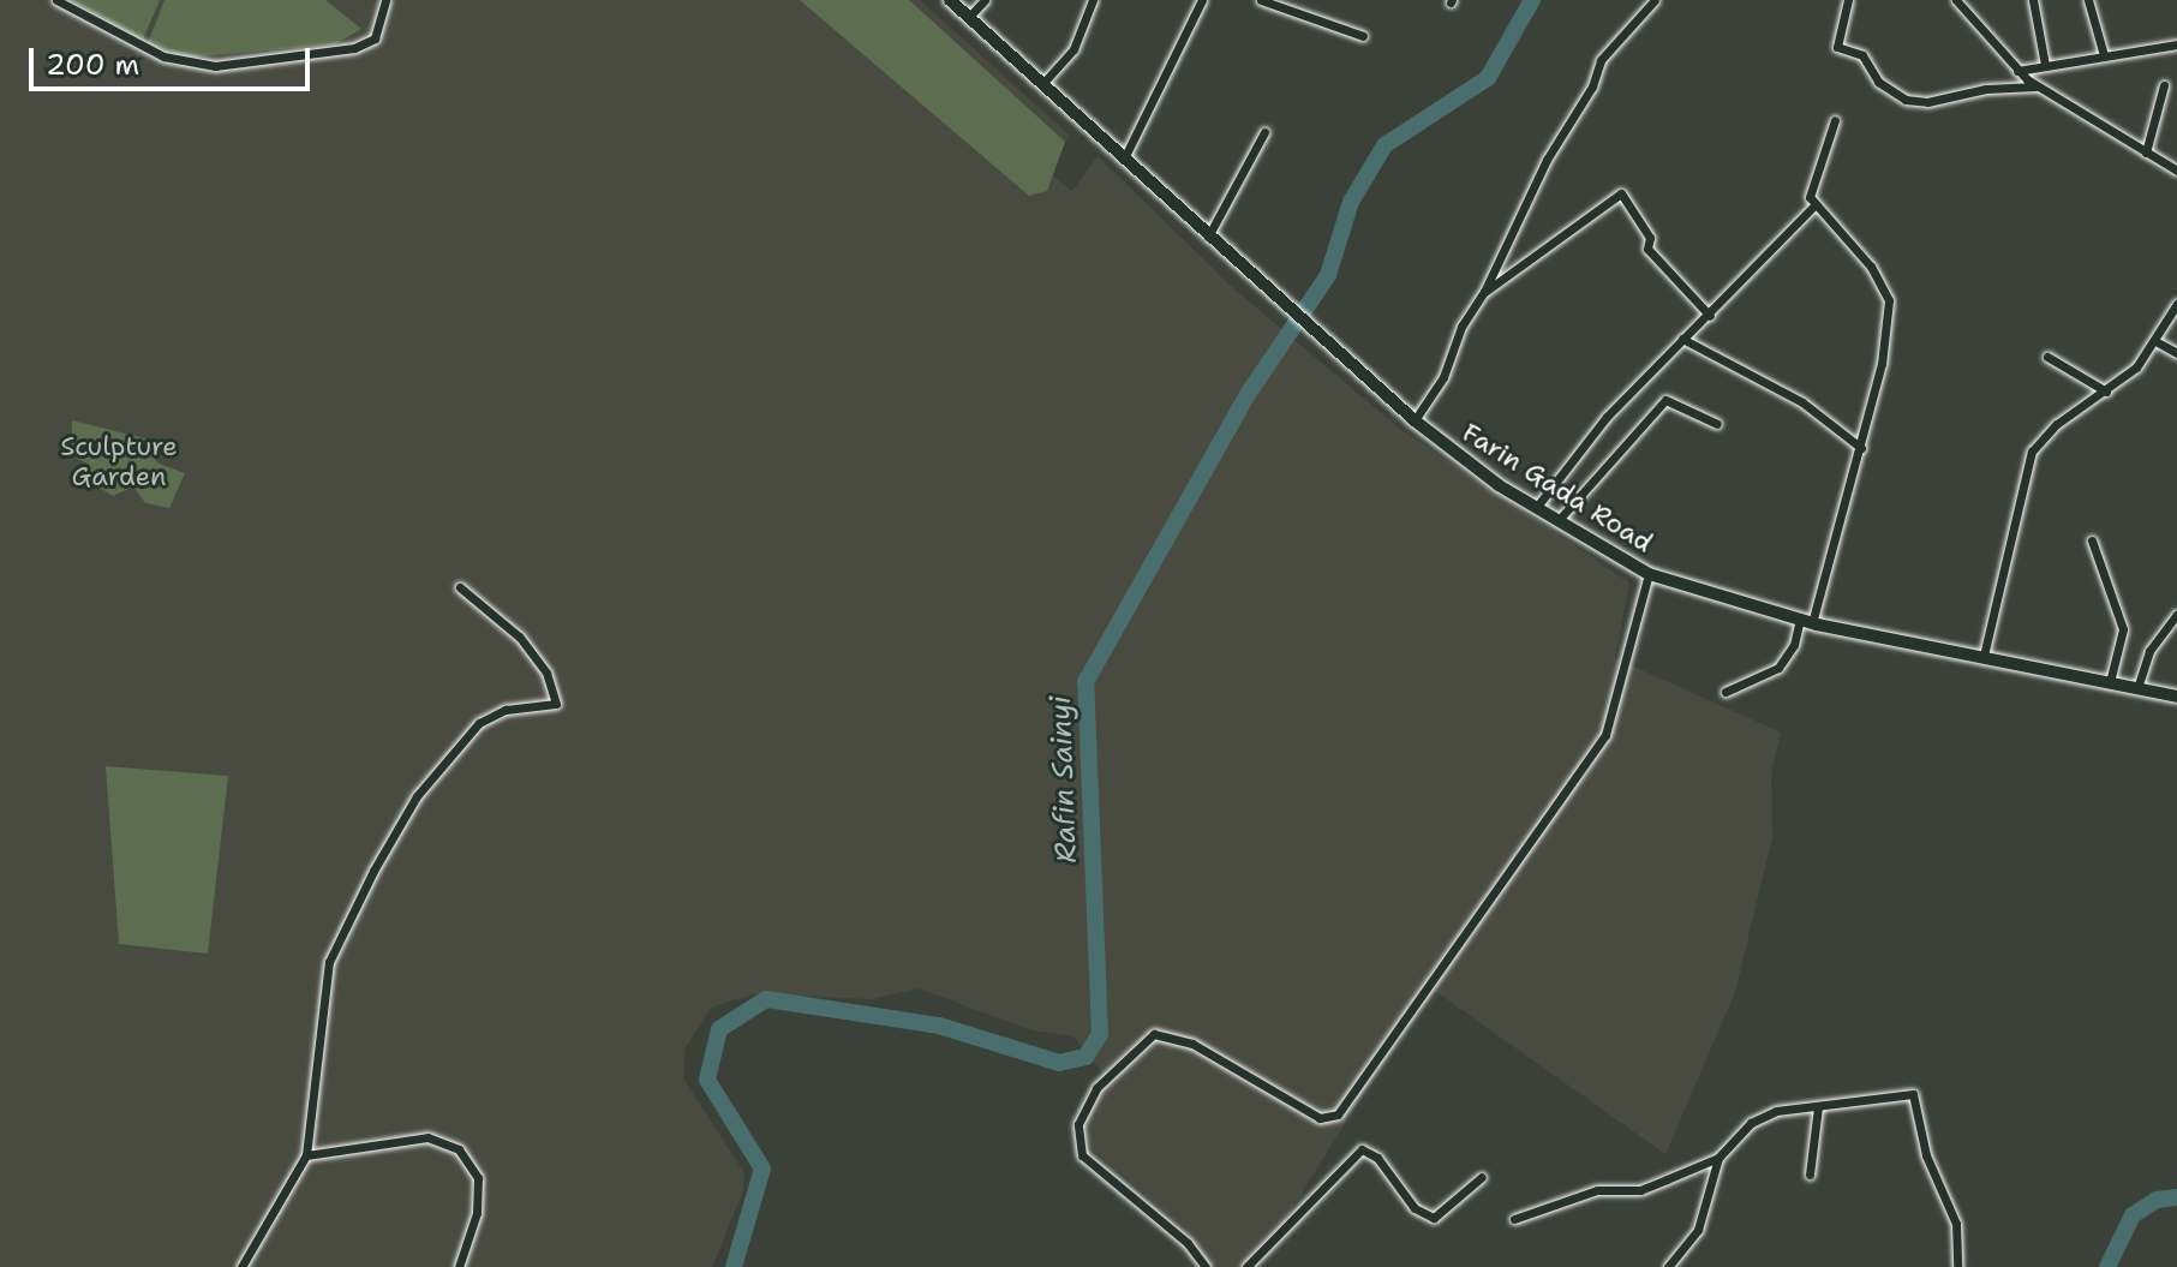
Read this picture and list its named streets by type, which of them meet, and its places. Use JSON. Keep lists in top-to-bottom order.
{
  "streets": {
    "main road": ["Farin Gada Road"]
  },
  "water": ["Rafin Sainyi"],
  "parks": ["Sculpture Garden"],
  "scale_bar": "200 m"
}
